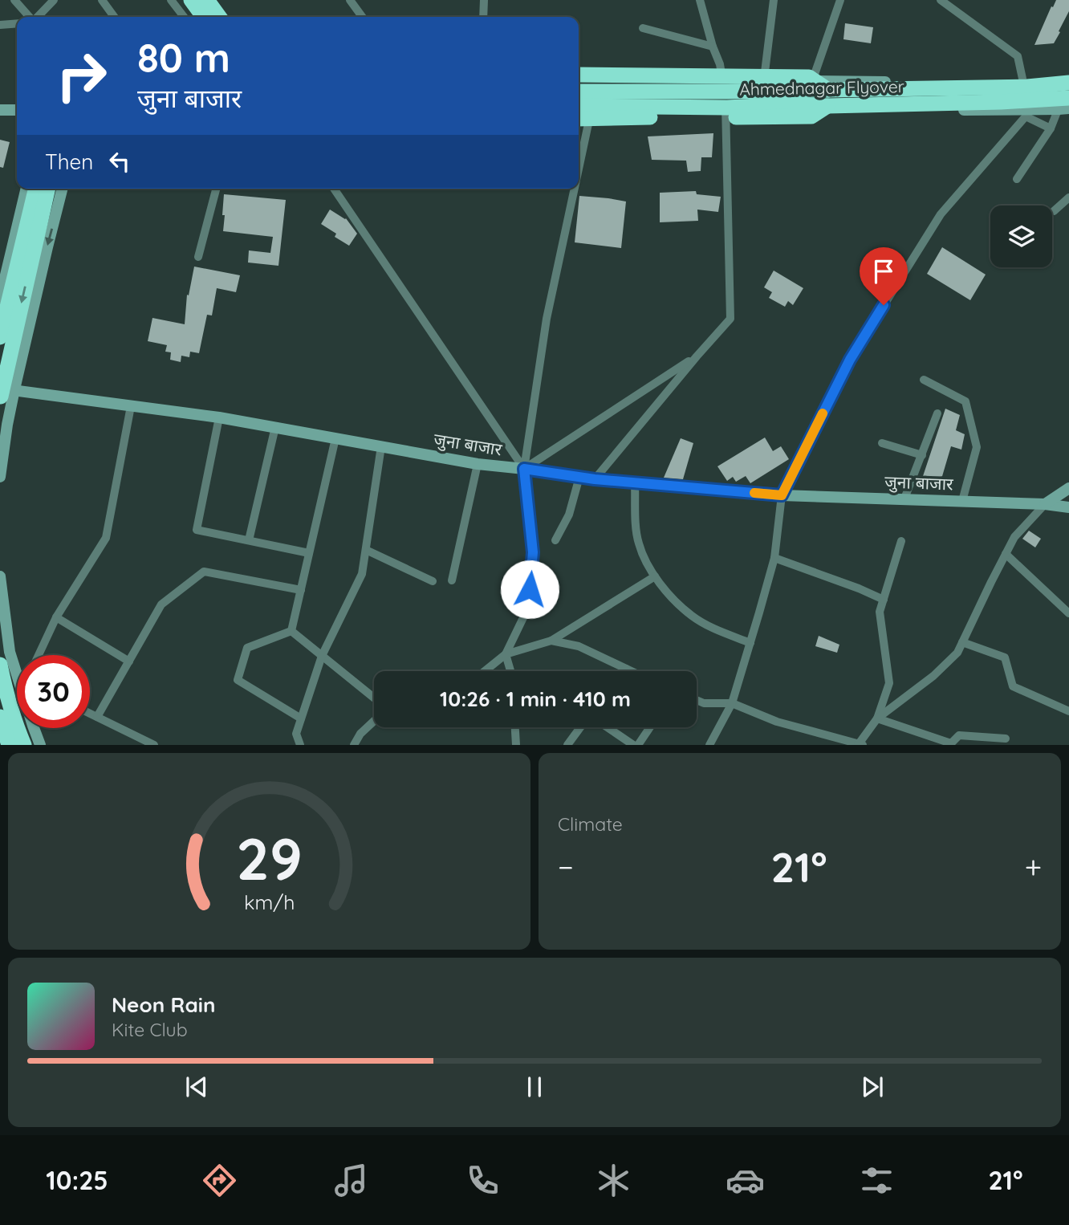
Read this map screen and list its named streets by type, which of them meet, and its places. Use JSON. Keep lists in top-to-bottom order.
{
  "streets": {
    "highway": ["Ahmednagar Flyover"],
    "street": ["जुना बाजार"]
  },
  "page": {
    "turn": ["80 m", "जुना बाजार"],
    "then": "Then",
    "limit": "30",
    "trip": "10:26 · 1 min · 410 m",
    "tile": "Climate",
    "heat": ["−", "21°", "+"],
    "song": ["Neon Rain", "Kite Club"],
    "tabs": ["10:25", "21°"],
    "gauge": ["29", "km/h"]
  }
}
